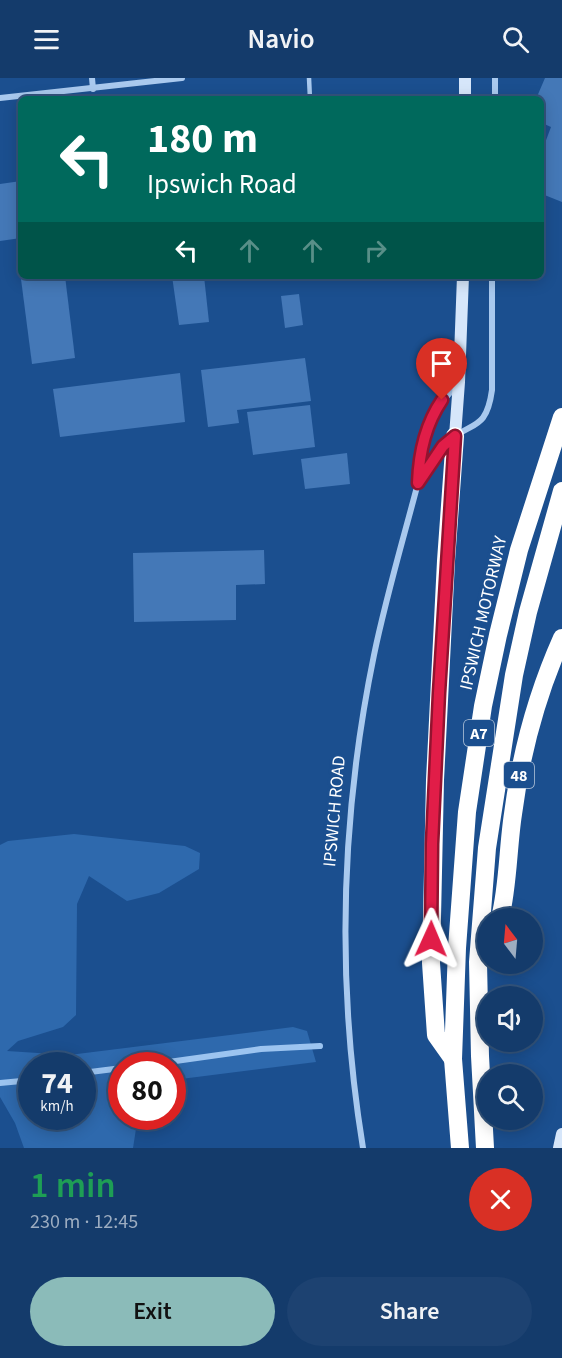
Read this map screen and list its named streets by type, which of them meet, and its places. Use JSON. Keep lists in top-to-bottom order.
{
  "streets": {
    "highway": ["IPSWICH MOTORWAY", "A7", "48"],
    "street": ["IPSWICH ROAD"]
  },
  "north": "top",
  "page": {
    "header": "Navio",
    "turn": ["180 m", "Ipswich Road"],
    "speed": "74 km/h",
    "limit": "80",
    "heading": ["1 min", "230 m · 12:45"],
    "buttons": ["Exit", "Share"]
  }
}
